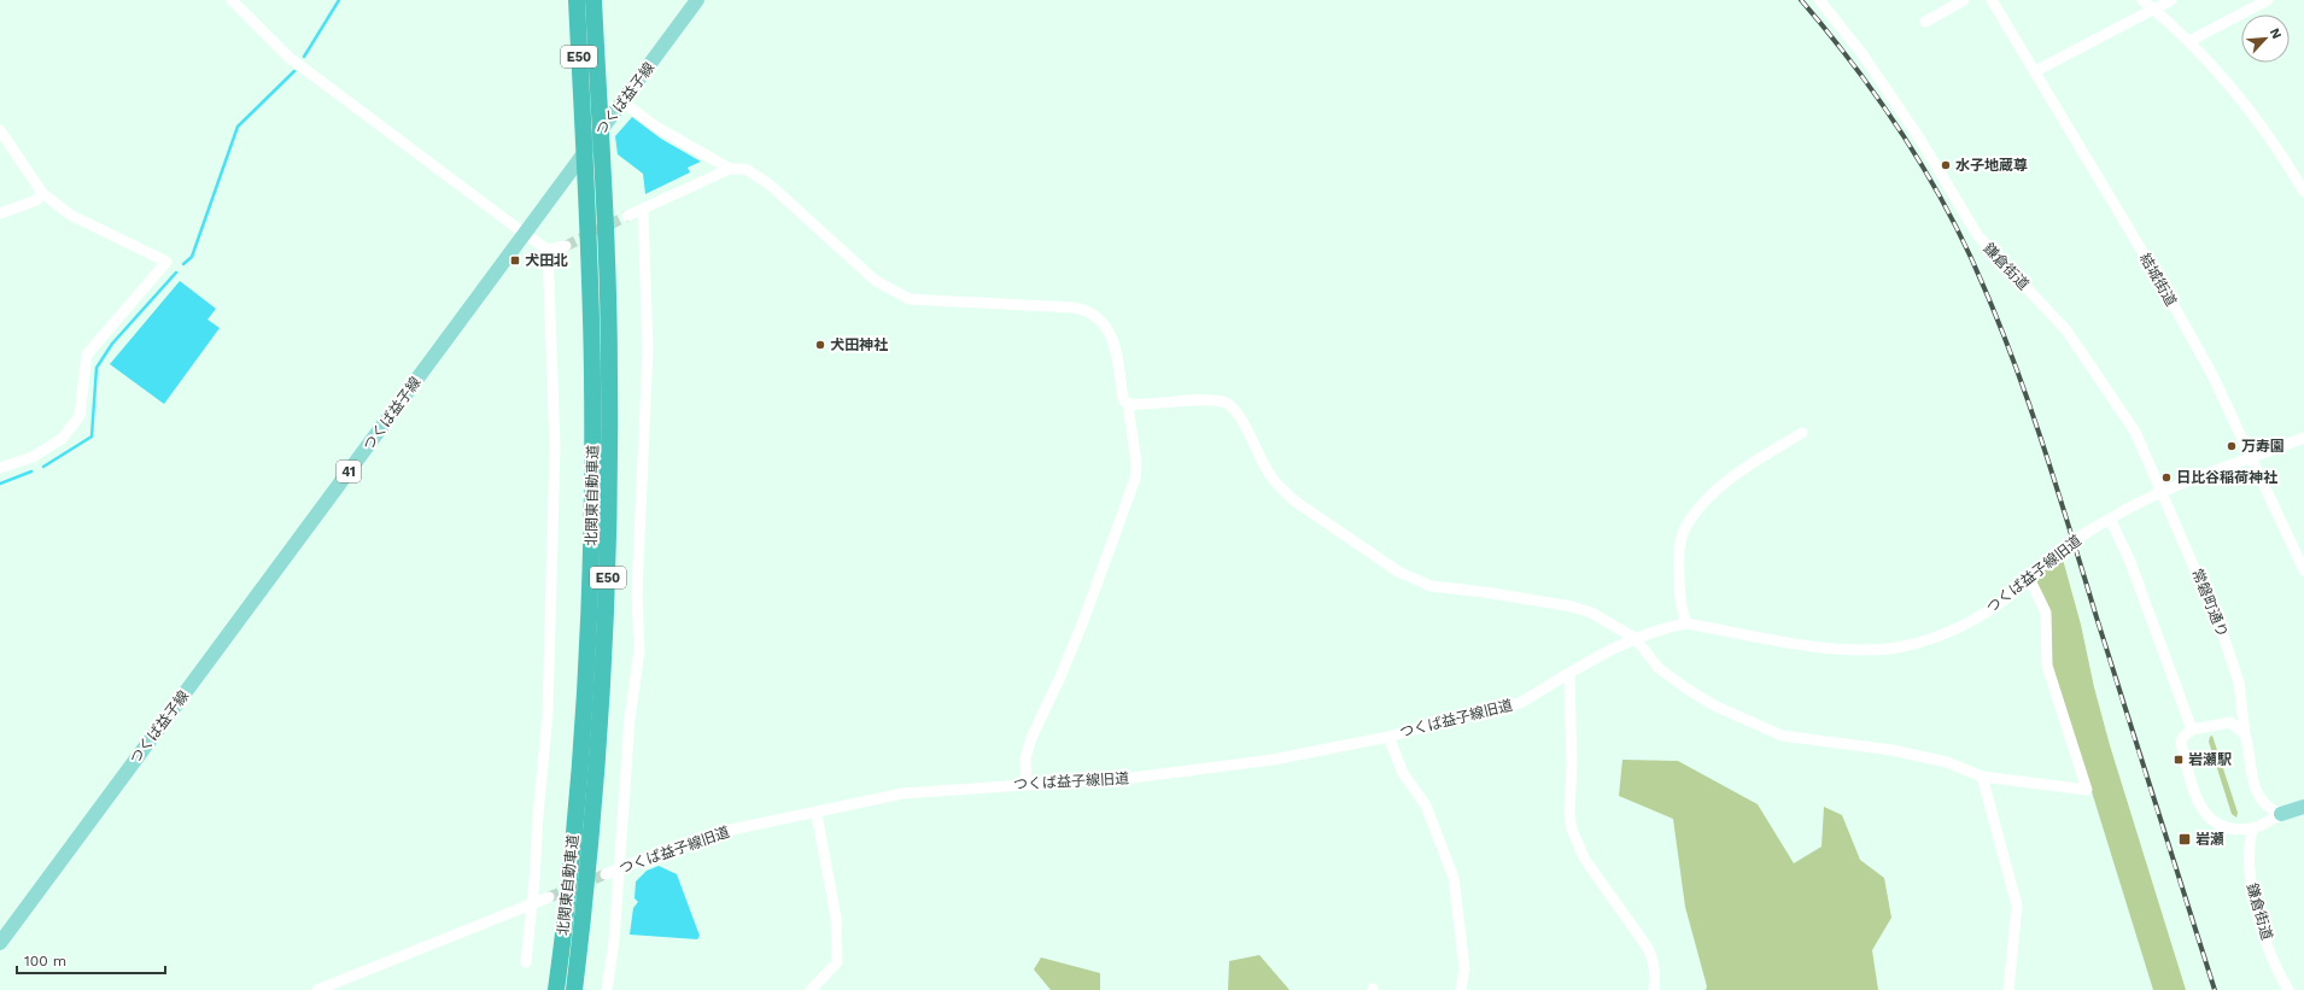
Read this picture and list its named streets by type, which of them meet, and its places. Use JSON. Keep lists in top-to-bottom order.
{
  "streets": {
    "highway": ["E50", "北関東自動車道"],
    "main road": ["つくば益子線", "41"],
    "street": [
      "鎌倉街道",
      "結城街道",
      "つくば益子線旧道",
      "常磐町通り"
    ]
  },
  "crossings": [
    ["鎌倉街道", "つくば益子線旧道"],
    ["鎌倉街道", "常磐町通り"],
    ["結城街道", "つくば益子線旧道"]
  ],
  "places": {
    "other": [
      "水子地蔵尊",
      "犬田神社",
      "万寿園",
      "日比谷稲荷神社"
    ],
    "transit": ["犬田北", "岩瀬駅", "岩瀬"]
  },
  "scale_bar": "100 m",
  "north": "top right"
}
